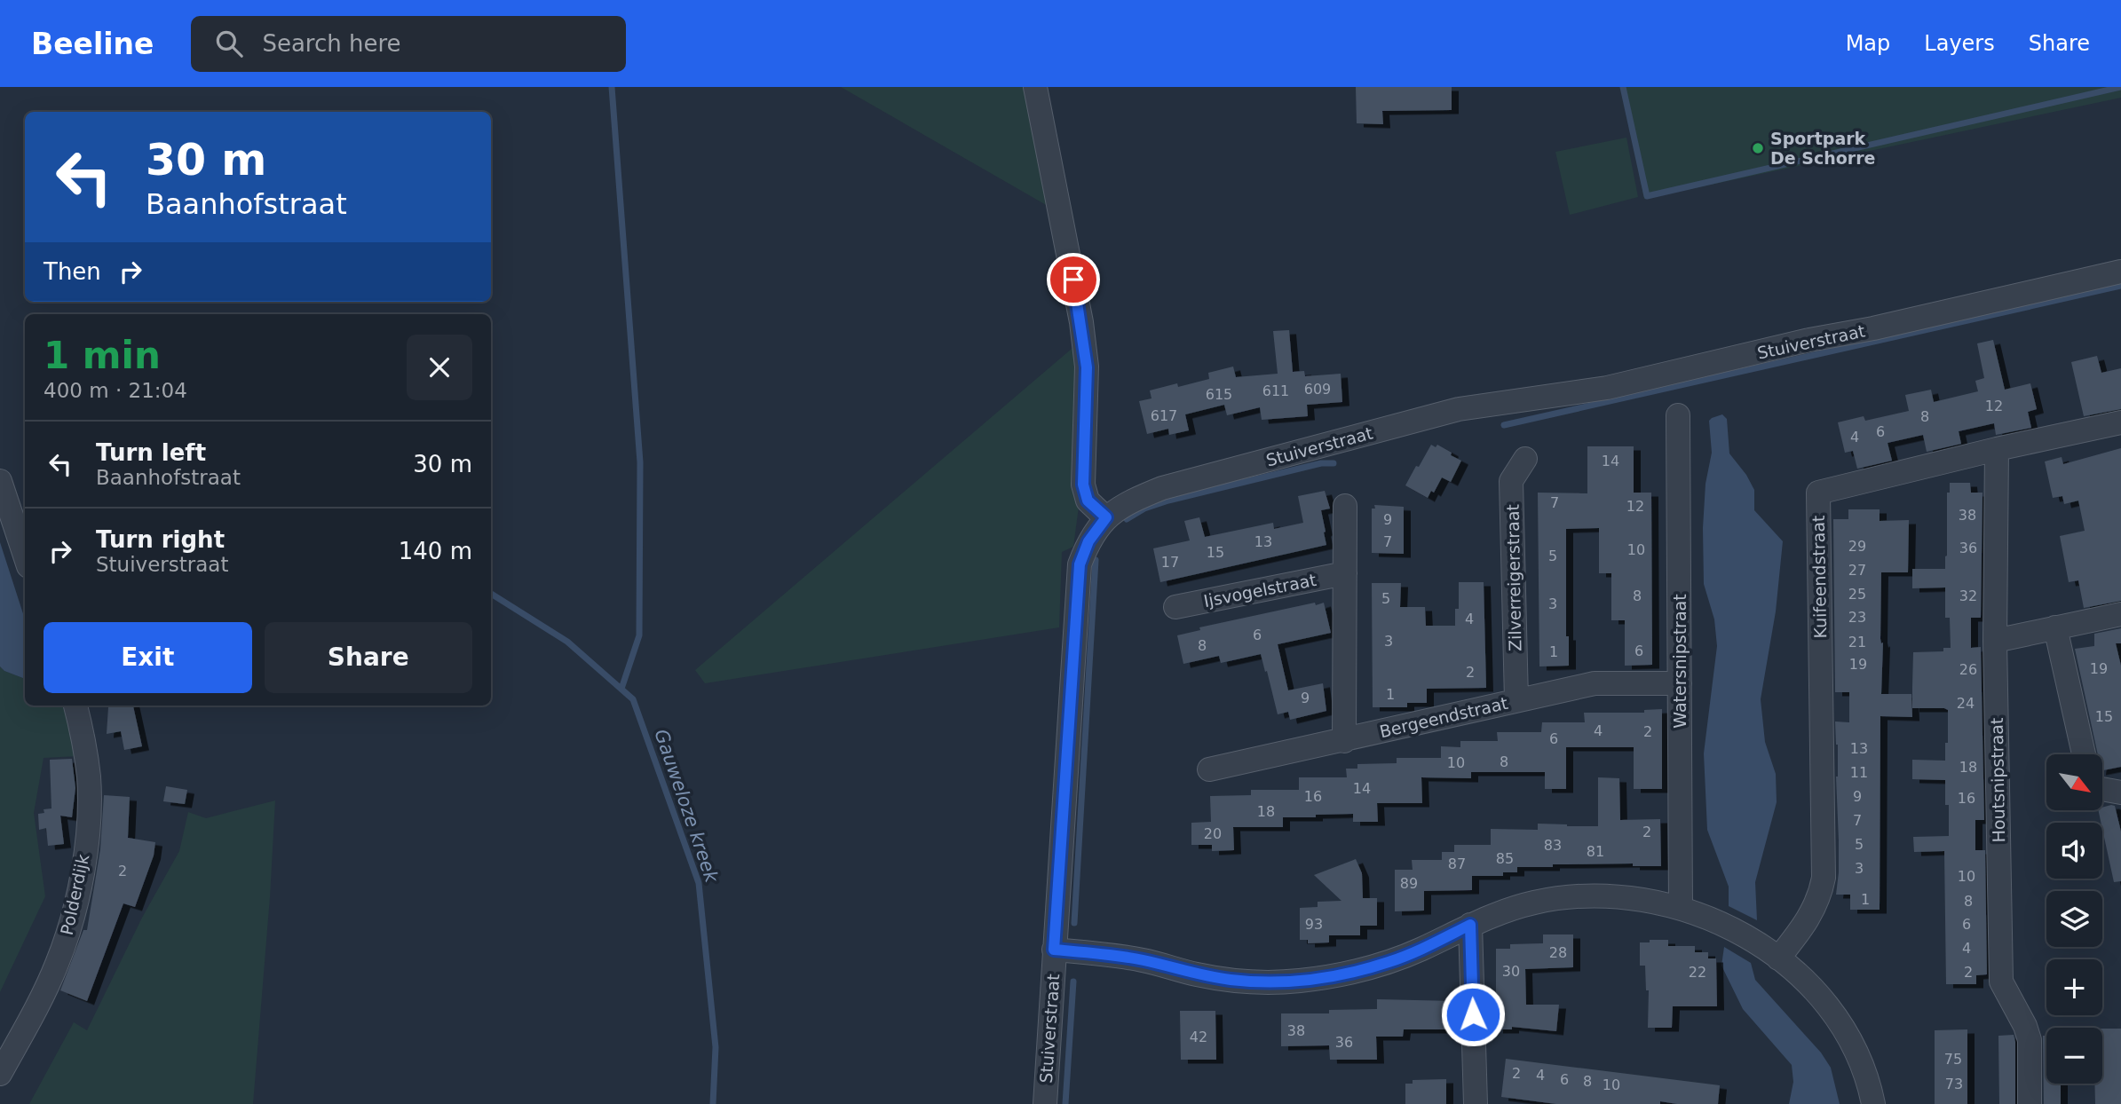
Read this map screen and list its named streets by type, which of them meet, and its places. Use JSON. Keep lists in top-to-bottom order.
{
  "streets": {
    "street": [
      "Stuiverstraat",
      "Kuifeendstraat",
      "Zilverreigerstraat",
      "Ijsvogelstraat",
      "Watersnipstraat",
      "Bergeendstraat",
      "Houtsnipstraat",
      "Polderdijk"
    ]
  },
  "crossings": [
    ["Kuifeendstraat", "Houtsnipstraat"],
    ["Zilverreigerstraat", "Bergeendstraat"],
    ["Watersnipstraat", "Bergeendstraat"]
  ],
  "water": ["Gauweloze kreek"],
  "places": ["Sportpark De Schorre"],
  "house_numbers": [
    "609",
    "611",
    "615",
    "12",
    "617",
    "8",
    "6",
    "4",
    "14",
    "7",
    "12",
    "38",
    "9",
    "13",
    "7",
    "29",
    "36",
    "10",
    "15",
    "5",
    "17",
    "27",
    "25",
    "8",
    "32",
    "5",
    "3",
    "23",
    "4",
    "6",
    "3",
    "21",
    "8",
    "6",
    "1",
    "19",
    "19",
    "26",
    "2",
    "1",
    "9",
    "24",
    "15",
    "4",
    "2",
    "6",
    "13",
    "8",
    "10",
    "18",
    "11",
    "14",
    "16",
    "9",
    "16",
    "18",
    "7",
    "2",
    "20",
    "5",
    "83",
    "81",
    "85",
    "87",
    "3",
    "2",
    "10",
    "89",
    "1",
    "8",
    "93",
    "6",
    "4",
    "28",
    "30",
    "22",
    "2",
    "38",
    "42",
    "36",
    "75",
    "2",
    "4",
    "6",
    "8",
    "73",
    "10"
  ],
  "north": "bottom right",
  "page": {
    "header": "Beeline",
    "search": "Search here",
    "nav": ["Map", "Layers", "Share"],
    "turn": ["30 m", "Baanhofstraat"],
    "then": "Then",
    "heading": ["1 min", "400 m · 21:04"],
    "list": [
      {
        "name": "Turn left",
        "note": "Baanhofstraat",
        "value": "30 m"
      },
      {
        "name": "Turn right",
        "note": "Stuiverstraat",
        "value": "140 m"
      }
    ],
    "buttons": ["Exit", "Share"],
    "map_buttons": ["+", "−"]
  }
}
